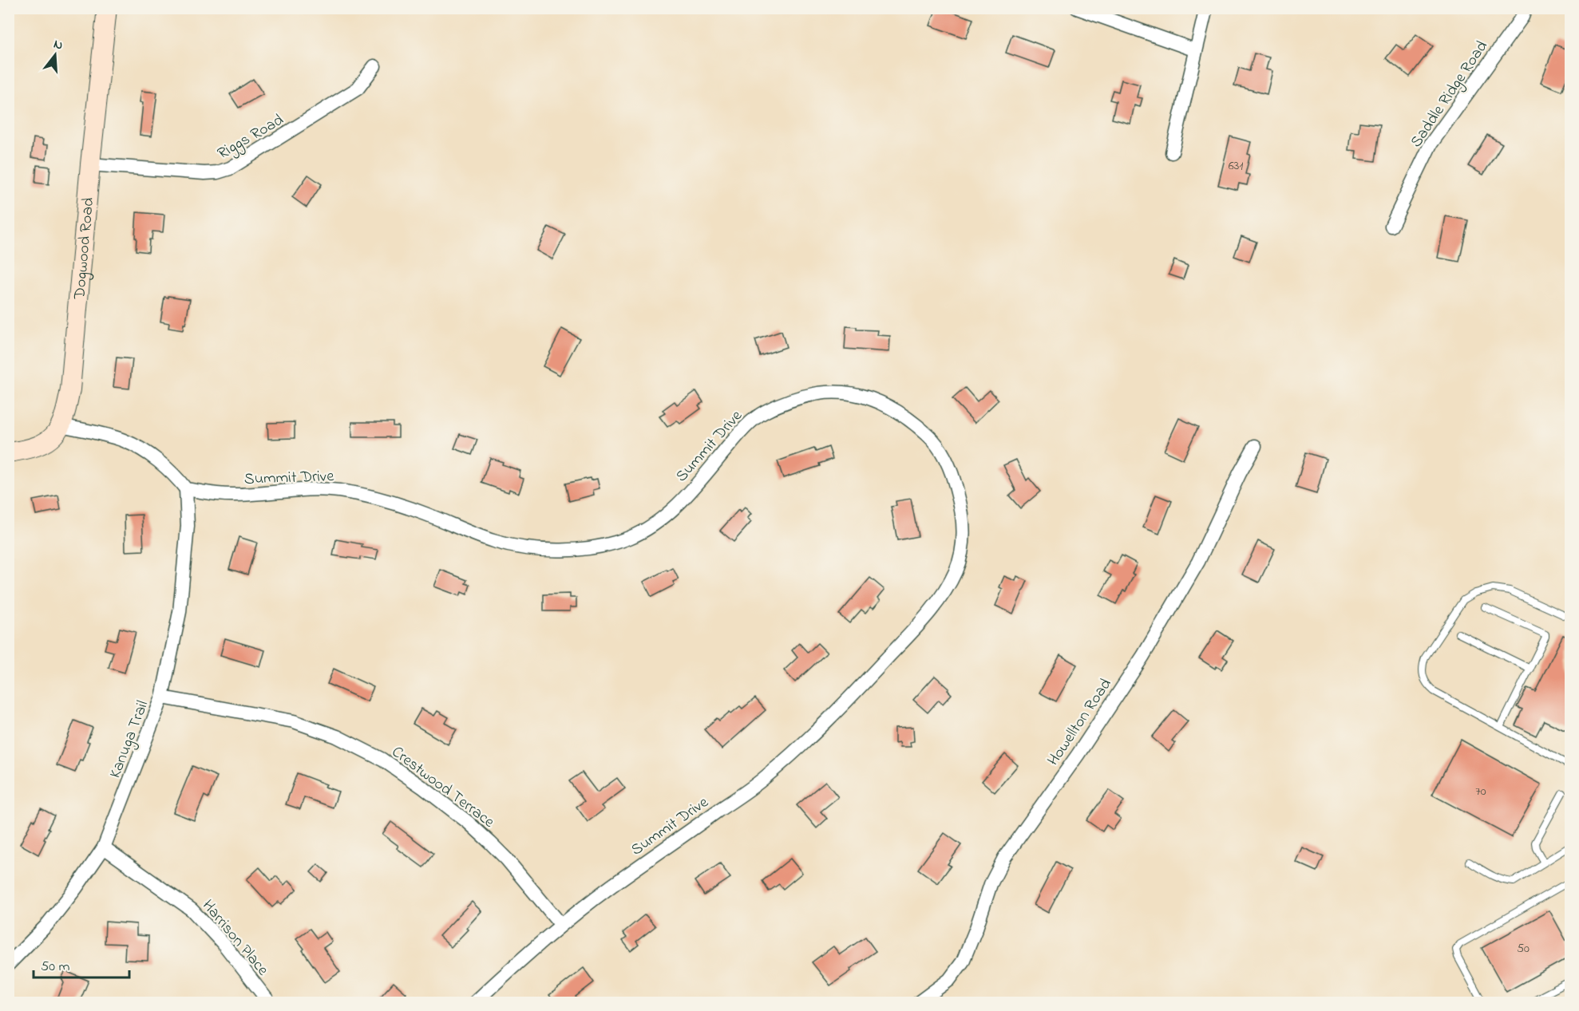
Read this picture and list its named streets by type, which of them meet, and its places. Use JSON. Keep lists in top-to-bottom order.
{
  "streets": {
    "street": [
      "Saddle Ridge Road",
      "Riggs Road",
      "Dogwood Road",
      "Summit Drive",
      "Howellton Road",
      "Kanuga Trail",
      "Crestwood Terrace",
      "Harrison Place"
    ]
  },
  "crossings": [
    ["Riggs Road", "Dogwood Road"],
    ["Summit Drive", "Kanuga Trail"],
    ["Summit Drive", "Crestwood Terrace"],
    ["Kanuga Trail", "Crestwood Terrace"],
    ["Kanuga Trail", "Harrison Place"]
  ],
  "house_numbers": ["631", "70", "50"],
  "scale_bar": "50 m",
  "north": "top"
}
